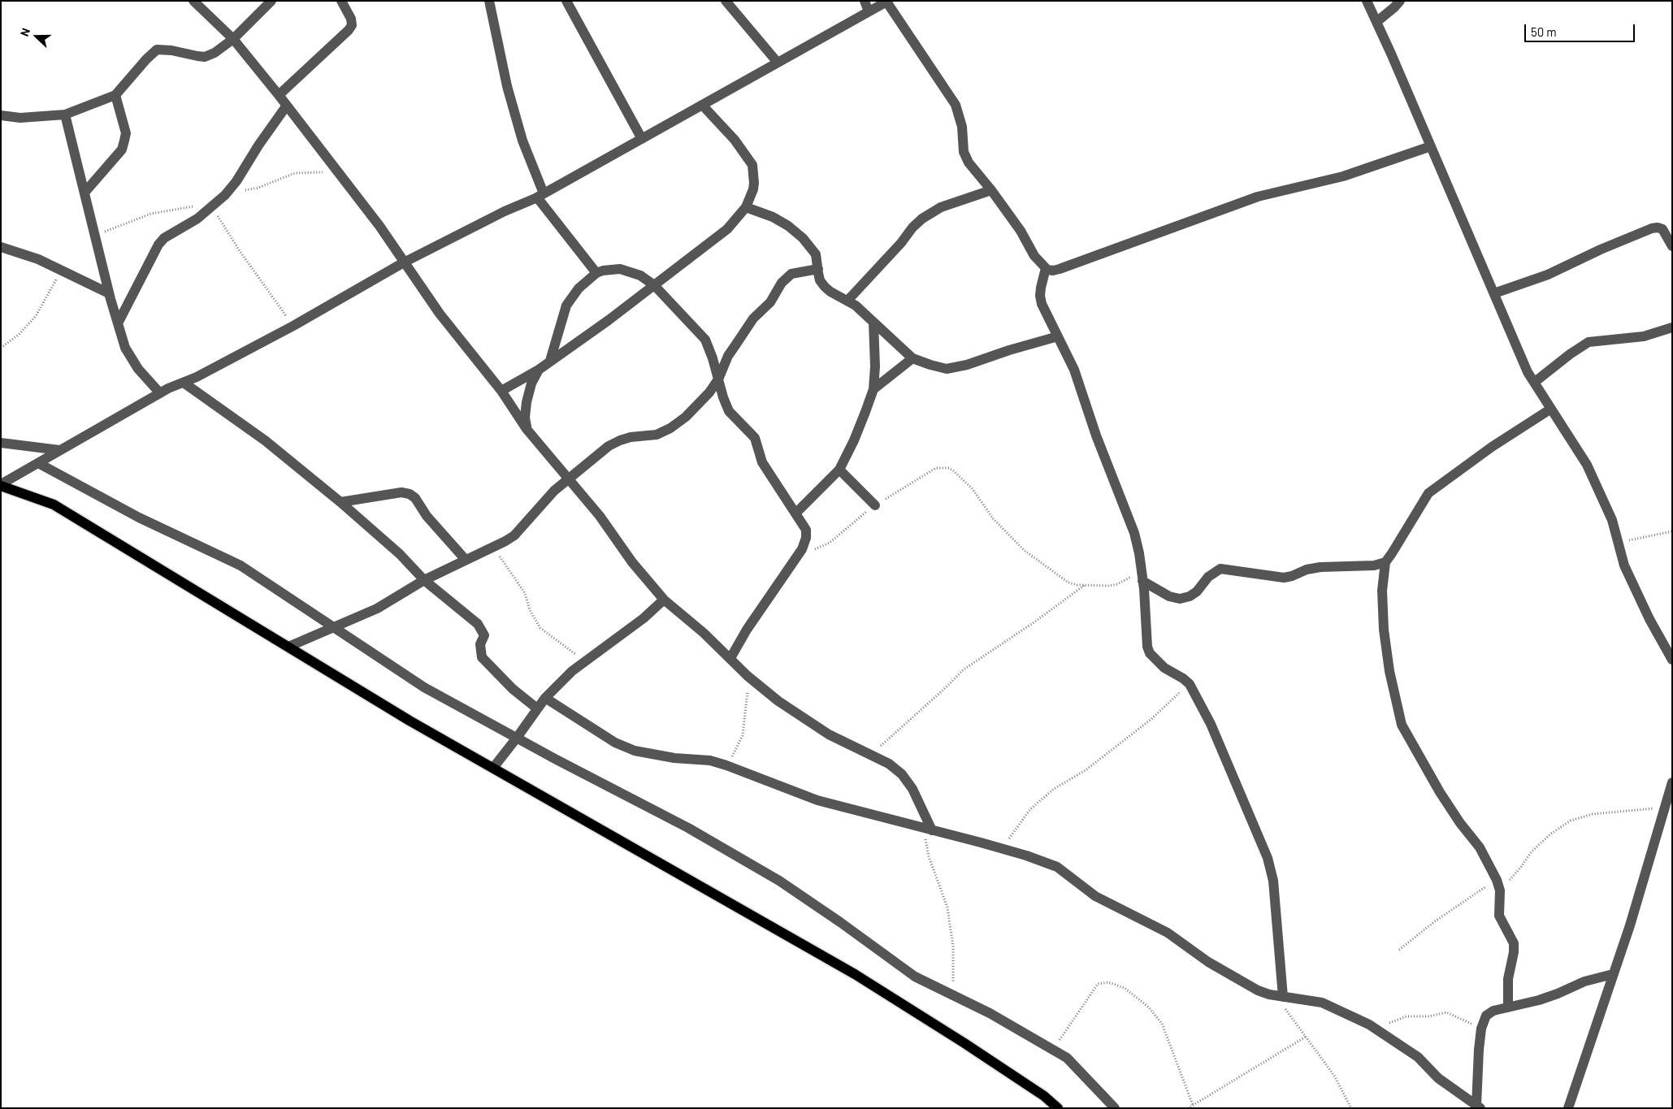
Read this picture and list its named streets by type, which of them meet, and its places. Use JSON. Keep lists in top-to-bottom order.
{
  "scale_bar": "50 m",
  "north": "left"
}
